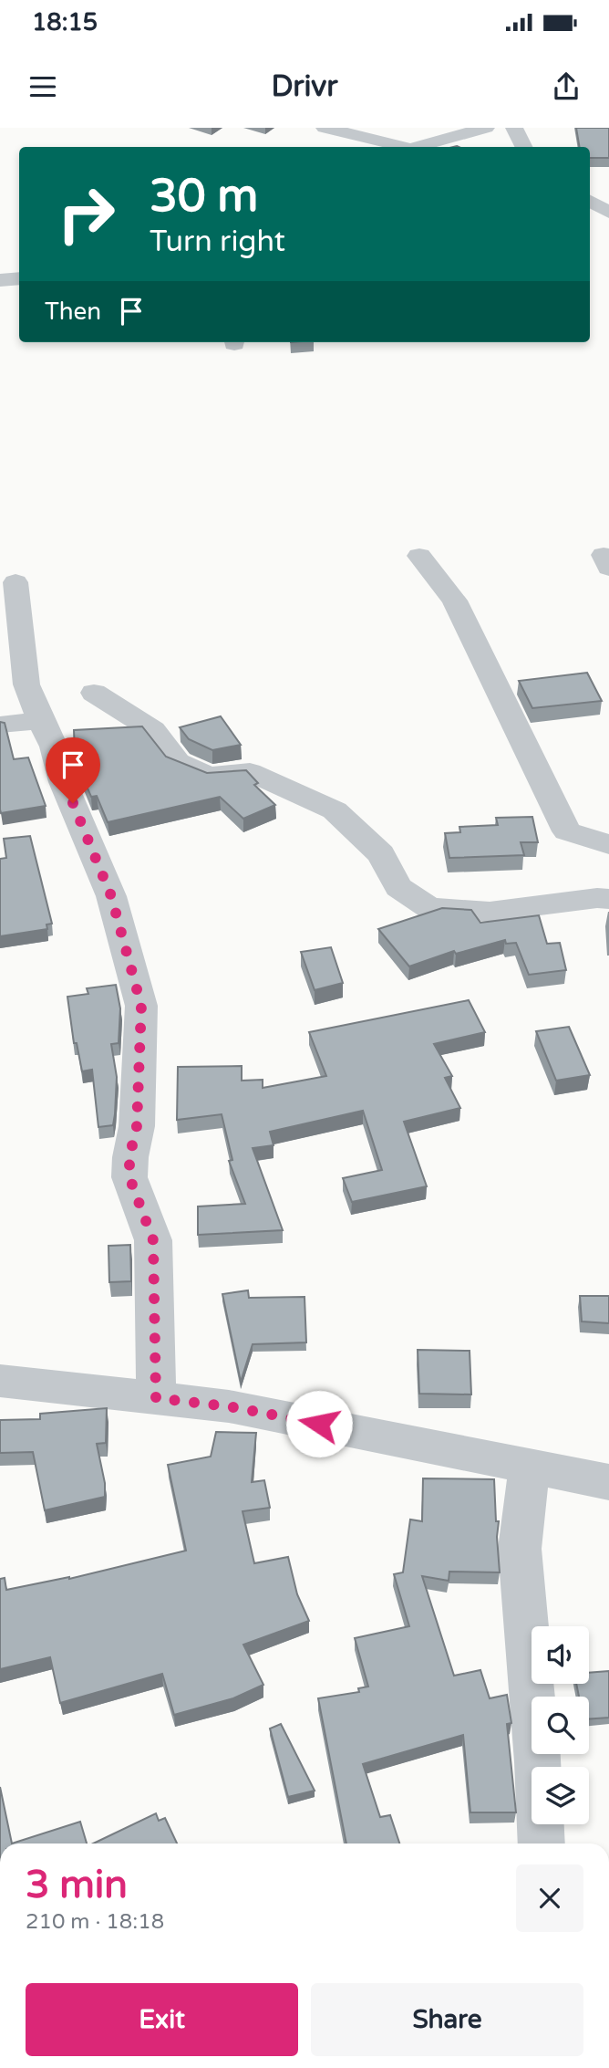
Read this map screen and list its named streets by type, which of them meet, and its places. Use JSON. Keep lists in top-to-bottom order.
{
  "page": {
    "status": "18:15",
    "header": "Drivr",
    "turn": ["30 m", "Turn right"],
    "then": "Then",
    "heading": ["3 min", "210 m · 18:18"],
    "buttons": ["Exit", "Share"]
  }
}
